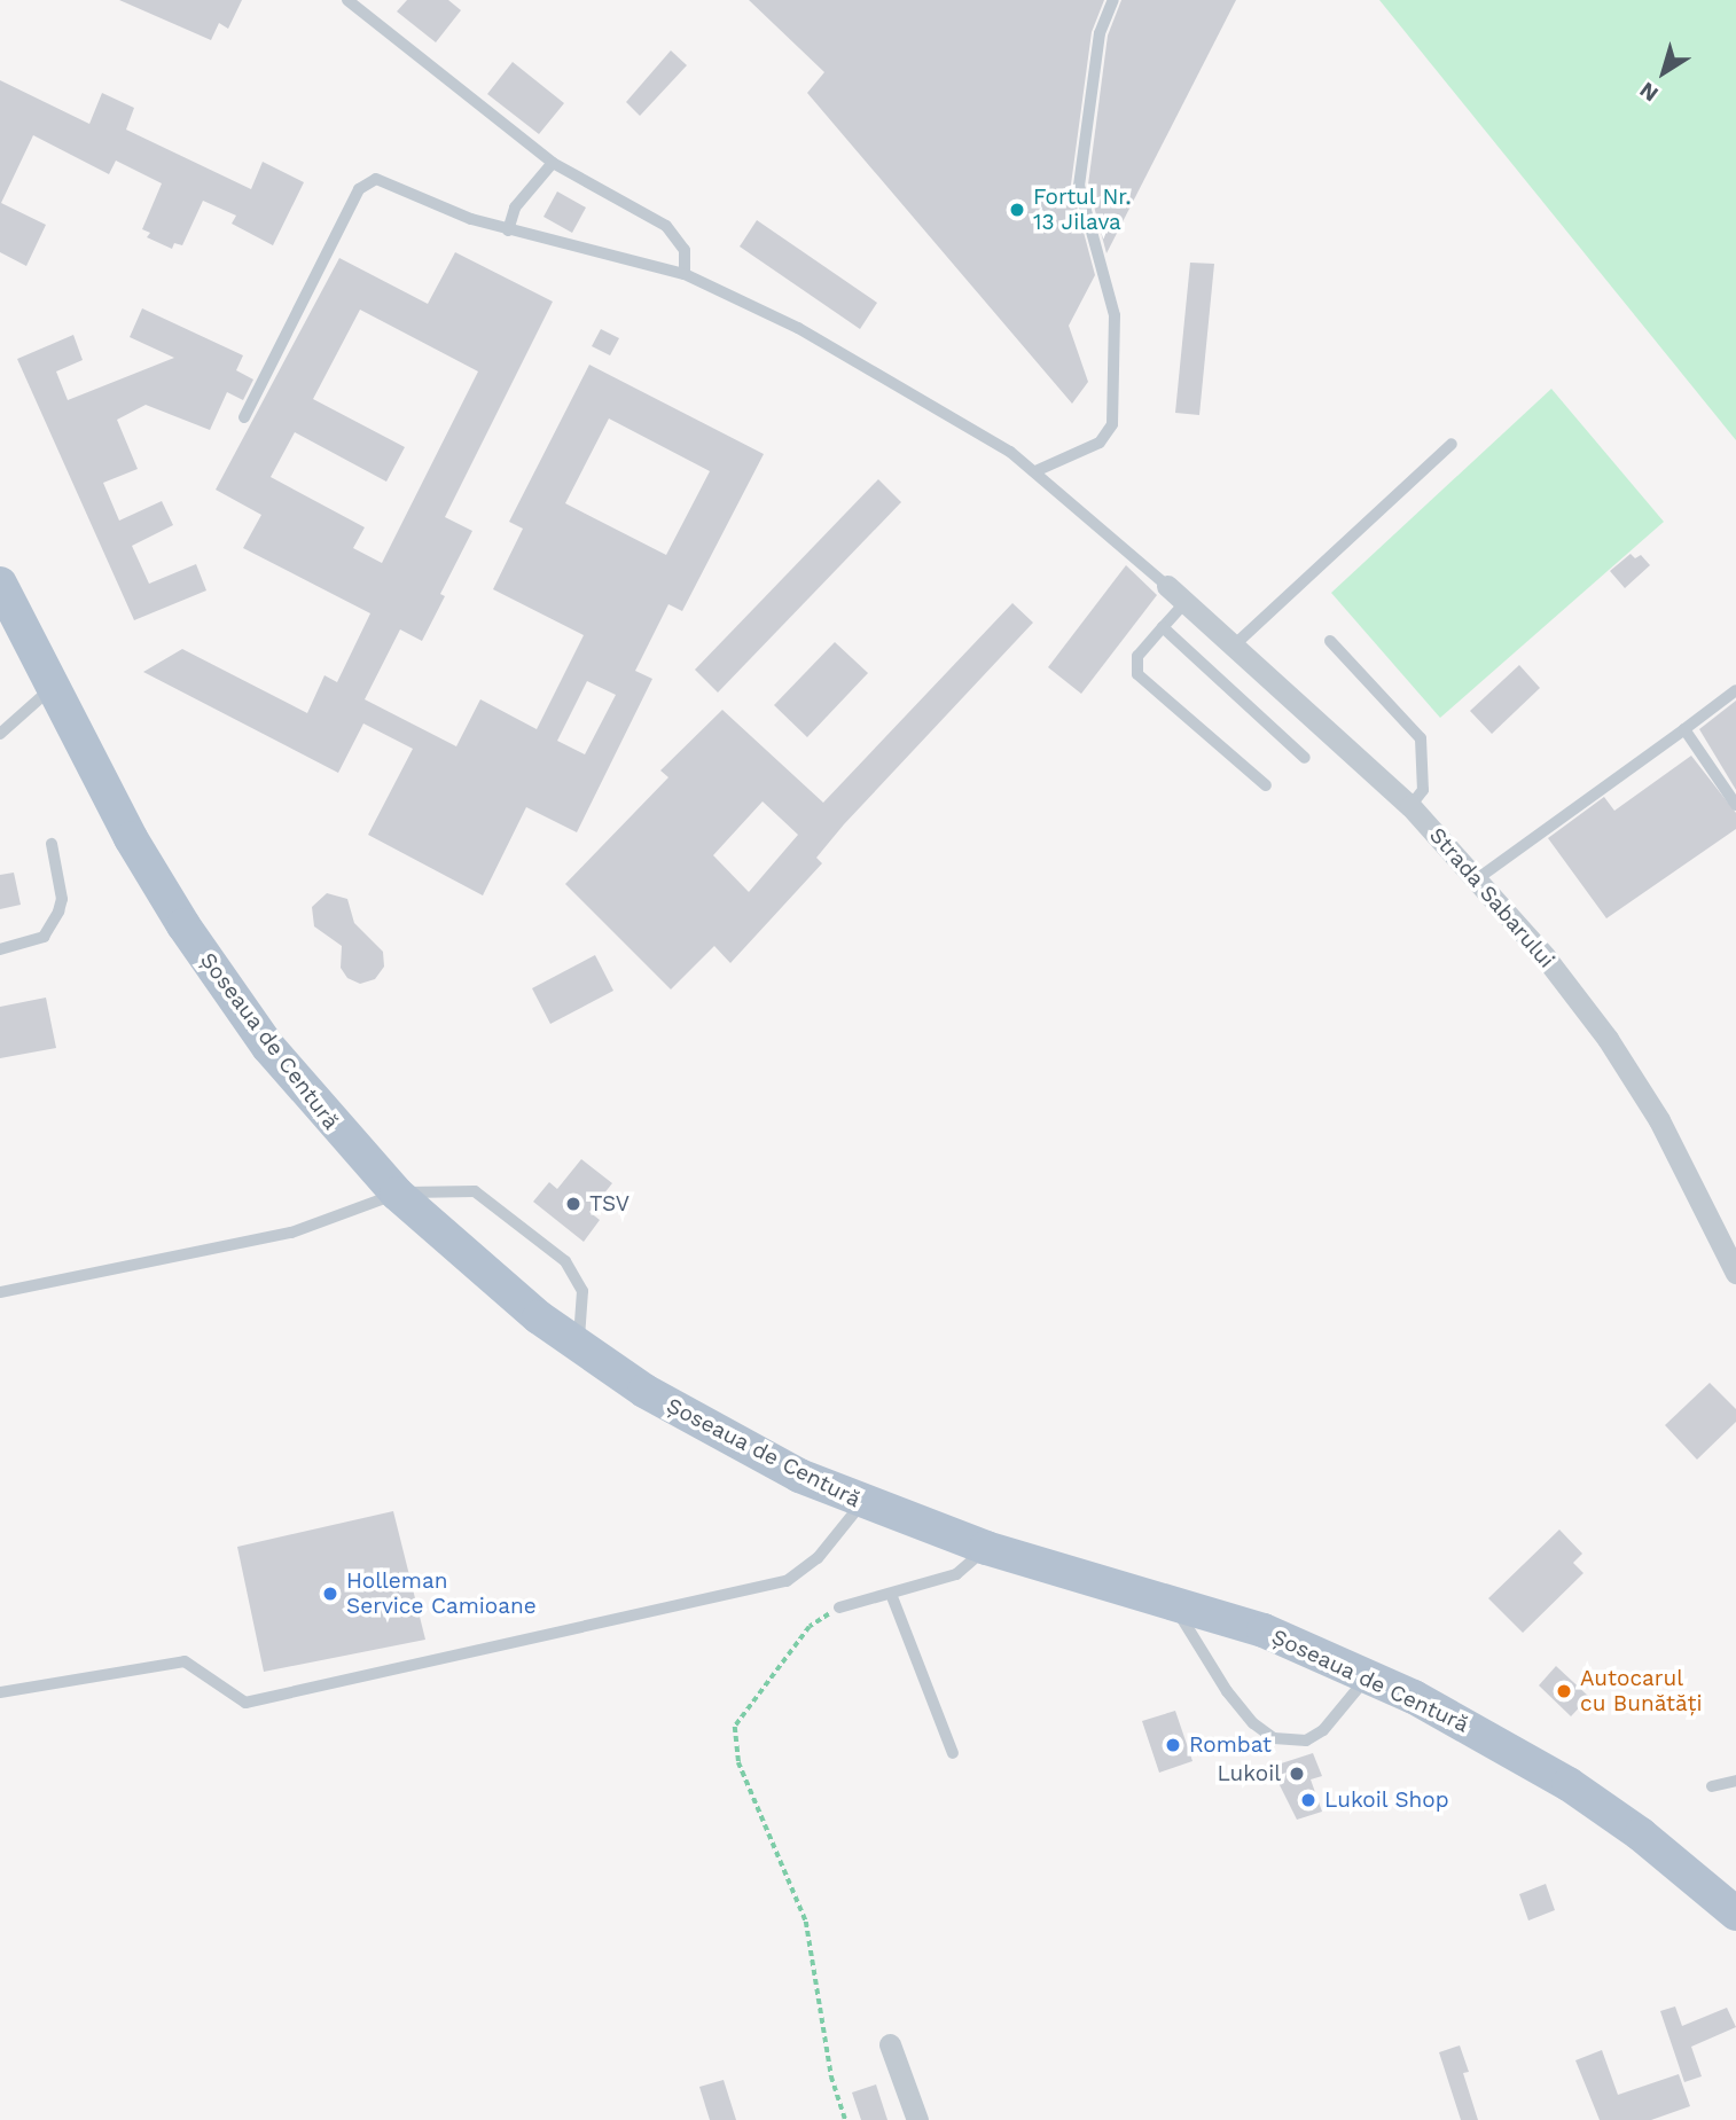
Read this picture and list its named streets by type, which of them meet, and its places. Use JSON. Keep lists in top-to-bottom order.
{
  "streets": {
    "main road": ["Șoseaua de Centură"],
    "street": ["Strada Sabarului"]
  },
  "places": [
    "Fortul Nr. 13 Jilava",
    "TSV",
    "Holleman Service Camioane",
    "Autocarul cu Bunătăți",
    "Rombat",
    "Lukoil",
    "Lukoil Shop"
  ],
  "north": "bottom left"
}
